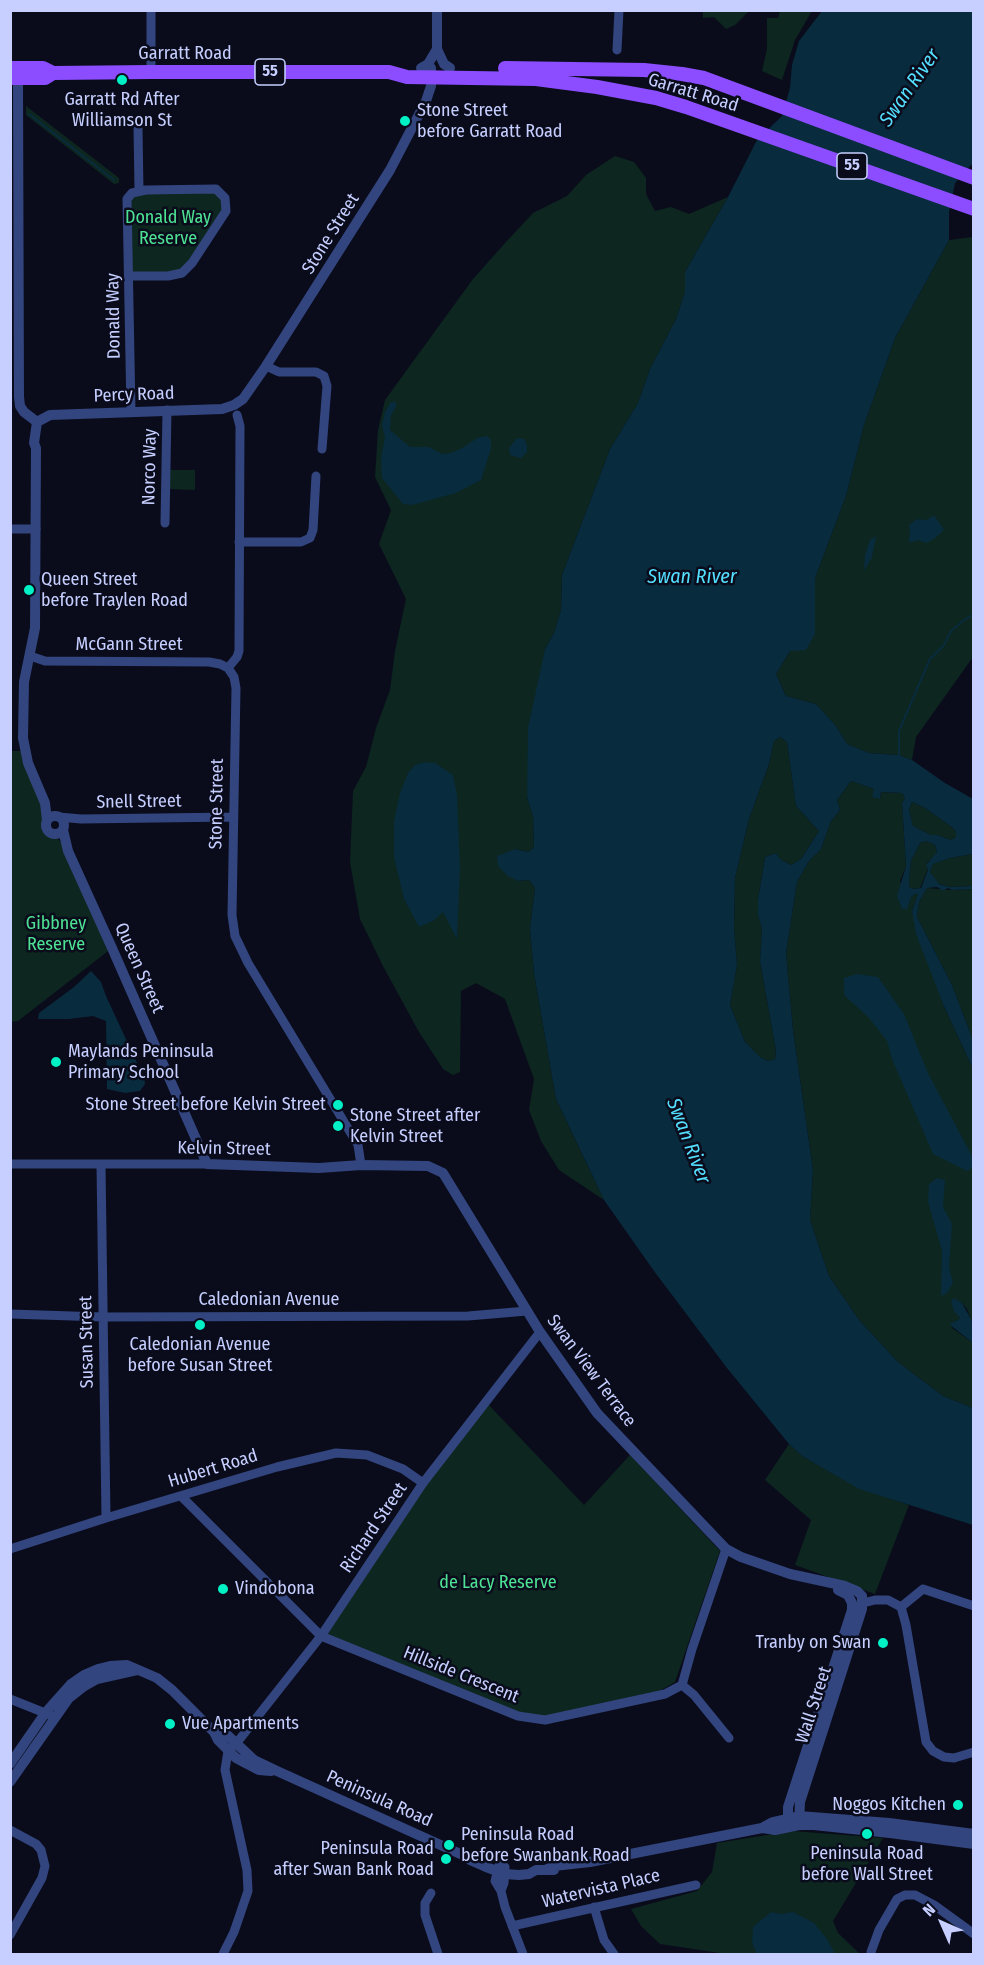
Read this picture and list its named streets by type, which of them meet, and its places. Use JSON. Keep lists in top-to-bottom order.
{
  "streets": {
    "main road": ["Garratt Road", "55"],
    "street": [
      "Stone Street",
      "Donald Way",
      "Percy Road",
      "Norco Way",
      "McGann Street",
      "Snell Street",
      "Queen Street",
      "Kelvin Street",
      "Caledonian Avenue",
      "Susan Street",
      "Swan View Terrace",
      "Hubert Road",
      "Richard Street",
      "Hillside Crescent",
      "Wall Street",
      "Peninsula Road",
      "Watervista Place"
    ]
  },
  "crossings": [
    ["Garratt Road", "Stone Street"],
    ["Stone Street", "Percy Road"],
    ["Stone Street", "McGann Street"],
    ["Stone Street", "Snell Street"],
    ["Stone Street", "Kelvin Street"],
    ["Donald Way", "Percy Road"],
    ["Percy Road", "Norco Way"],
    ["Percy Road", "Queen Street"],
    ["McGann Street", "Queen Street"],
    ["Snell Street", "Queen Street"],
    ["Queen Street", "Kelvin Street"],
    ["Kelvin Street", "Susan Street"],
    ["Kelvin Street", "Swan View Terrace"],
    ["Caledonian Avenue", "Susan Street"],
    ["Caledonian Avenue", "Swan View Terrace"],
    ["Susan Street", "Hubert Road"],
    ["Swan View Terrace", "Richard Street"],
    ["Swan View Terrace", "Wall Street"],
    ["Hubert Road", "Richard Street"],
    ["Hubert Road", "Hillside Crescent"],
    ["Richard Street", "Hillside Crescent"],
    ["Richard Street", "Peninsula Road"],
    ["Wall Street", "Peninsula Road"]
  ],
  "water": ["Swan River"],
  "parks": ["Donald Way Reserve", "Gibbney Reserve", "de Lacy Reserve"],
  "places": [
    "Garratt Rd After Williamson St",
    "Stone Street before Garratt Road",
    "Queen Street before Traylen Road",
    "Maylands Peninsula Primary School",
    "Stone Street before Kelvin Street",
    "Stone Street after Kelvin Street",
    "Caledonian Avenue before Susan Street",
    "Vindobona",
    "Tranby on Swan",
    "Vue Apartments",
    "Noggos Kitchen",
    "Peninsula Road before Wall Street",
    "Peninsula Road before Swanbank Road",
    "Peninsula Road after Swan Bank Road"
  ],
  "north": "top left"
}
